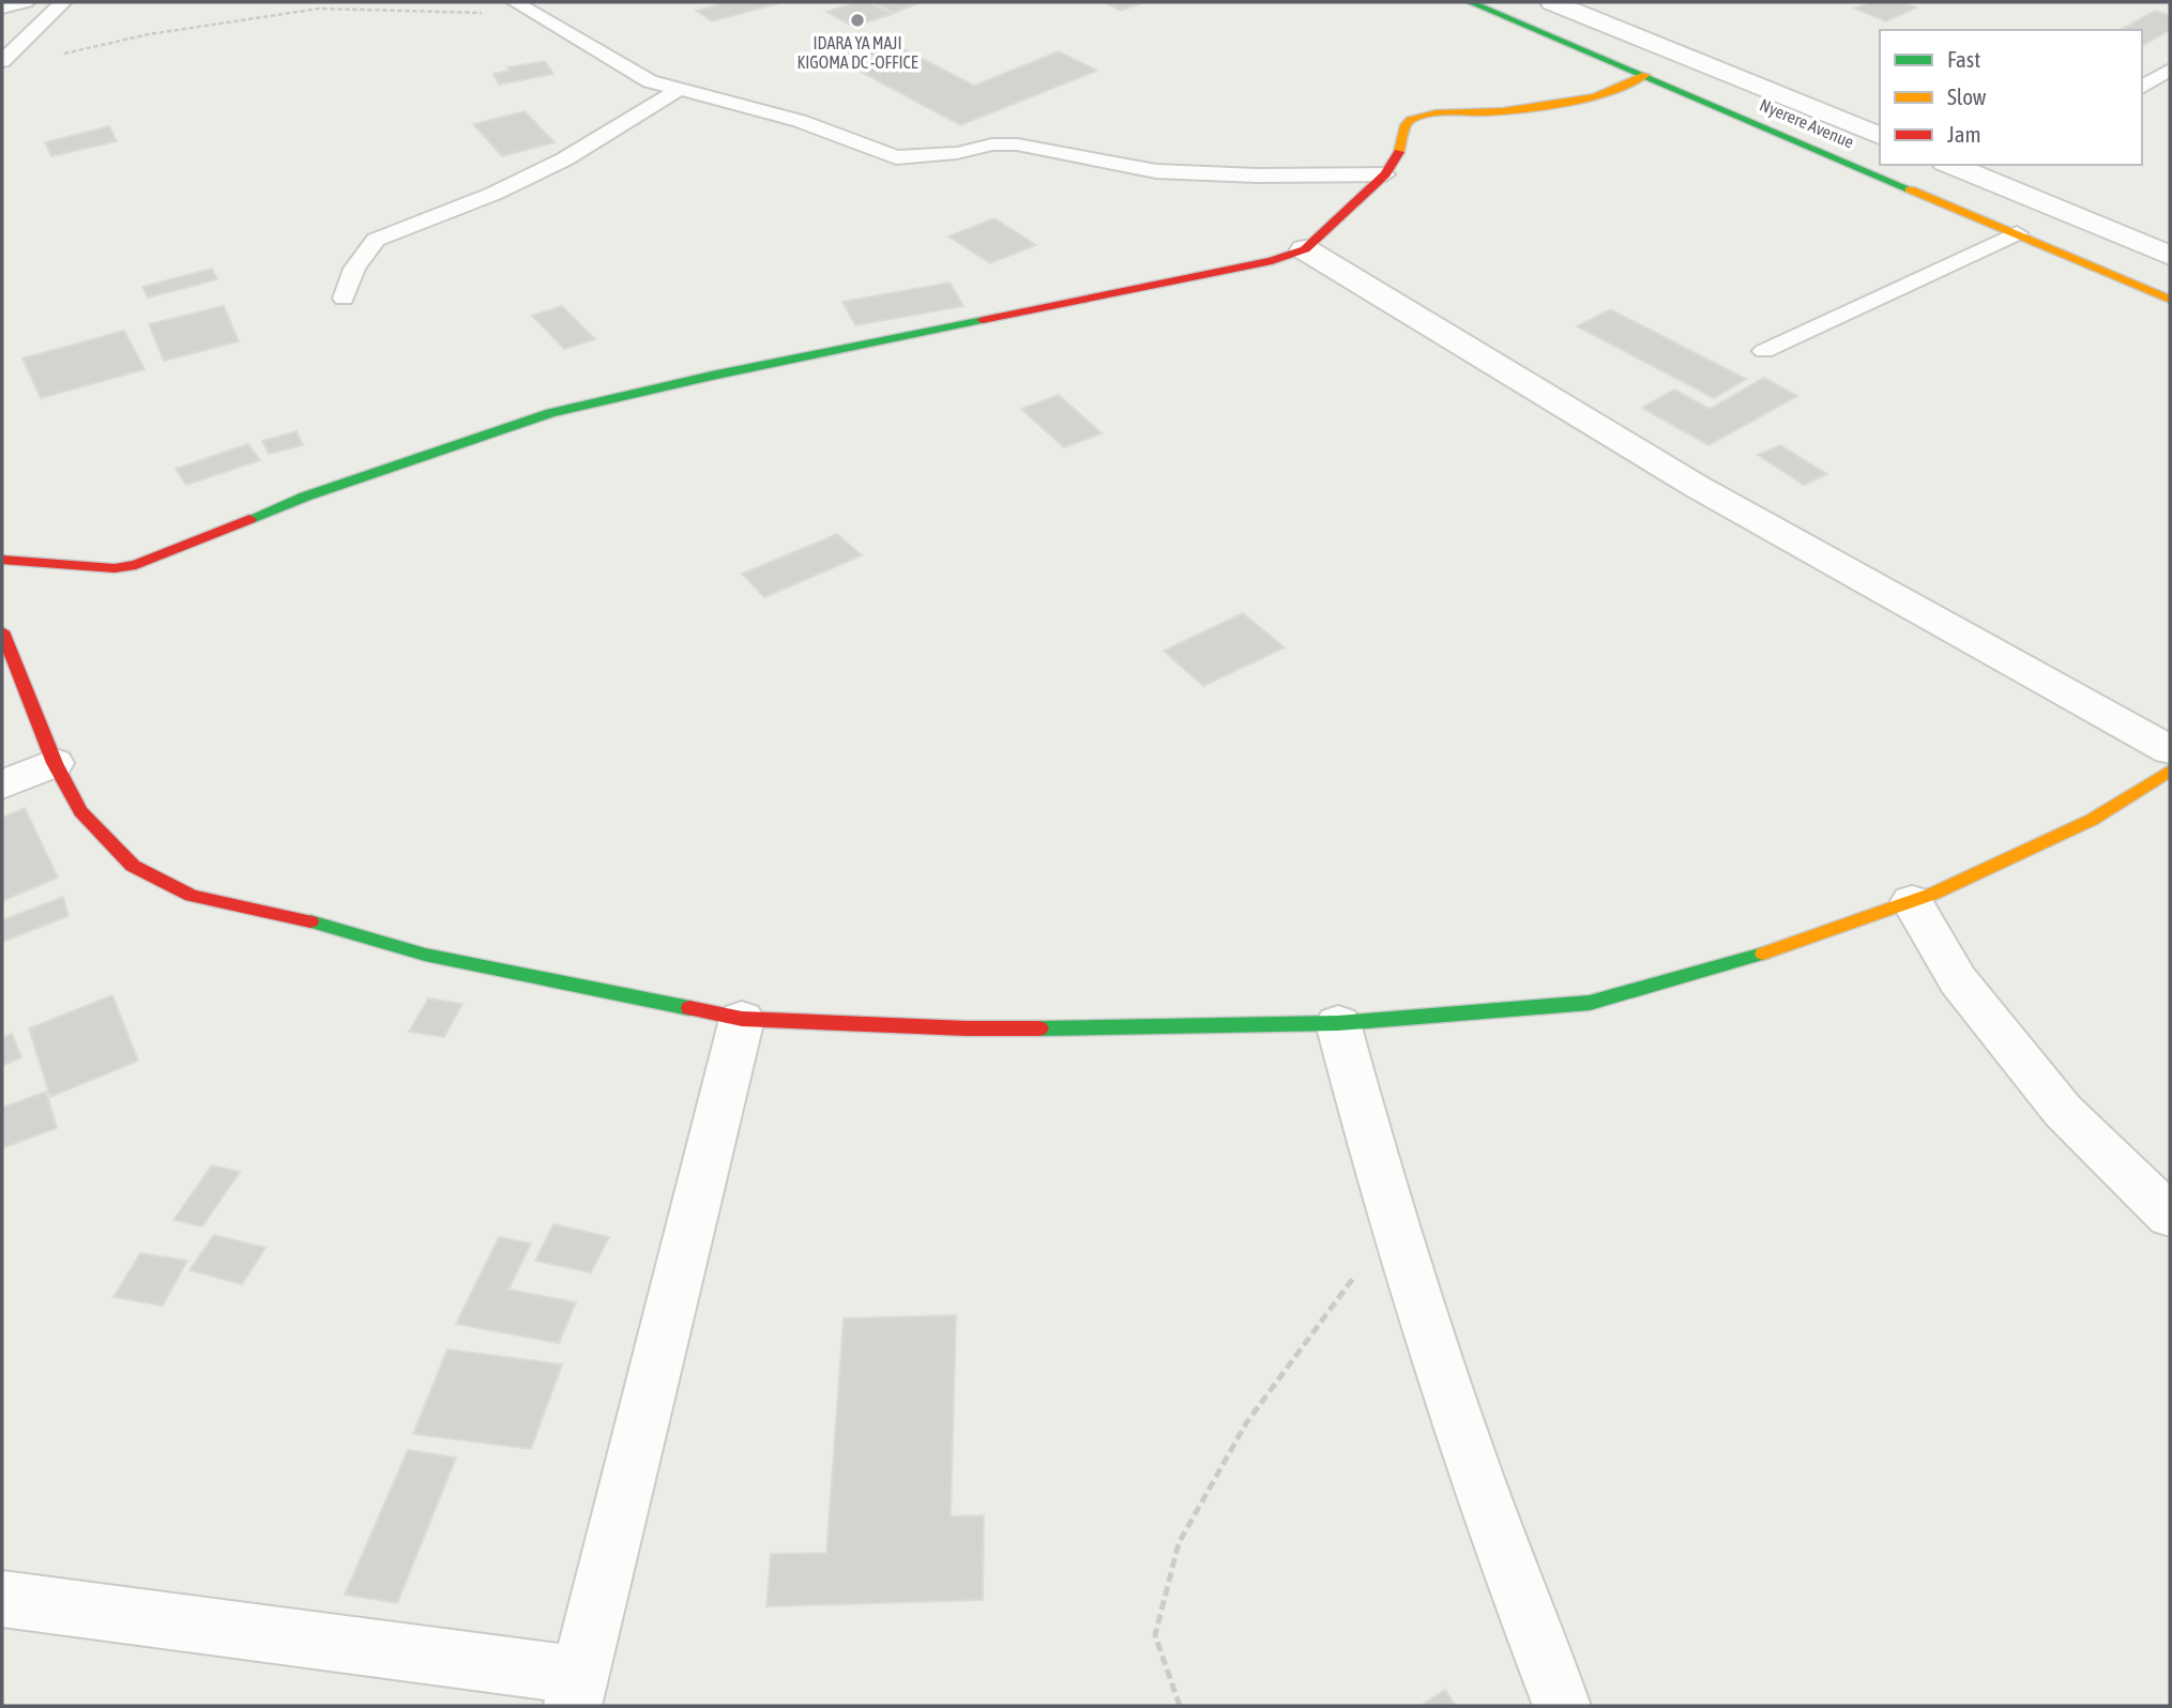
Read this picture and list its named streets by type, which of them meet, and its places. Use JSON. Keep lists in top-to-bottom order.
{
  "streets": {
    "street": ["Nyerere Avenue"]
  },
  "places": ["IDARA YA MAJI KIGOMA DC -OFFICE"],
  "legend": ["Fast", "Slow", "Jam"]
}
